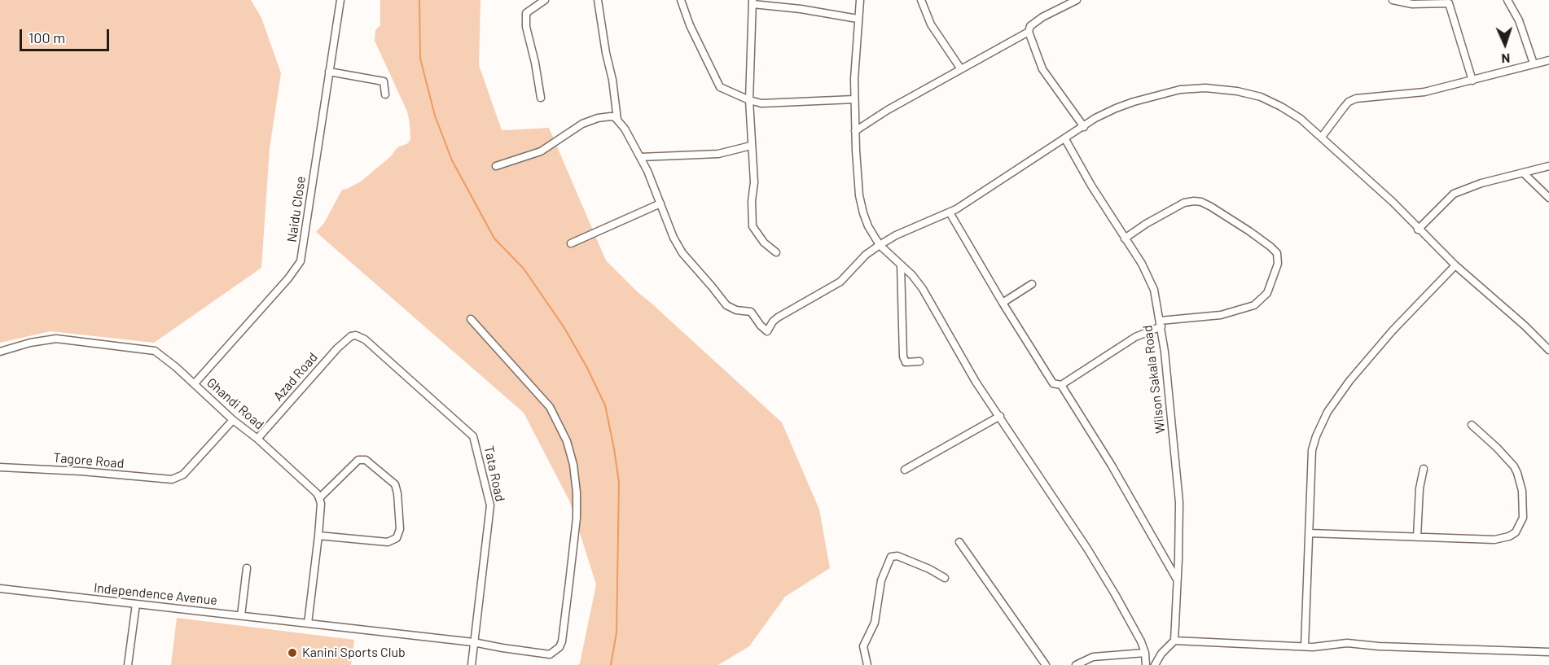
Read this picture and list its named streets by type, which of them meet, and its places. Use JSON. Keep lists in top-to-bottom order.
{
  "streets": {
    "street": [
      "Naidu Close",
      "Azad Road",
      "Wilson Sakala Road",
      "Ghandi Road",
      "Tagore Road",
      "Tata Road",
      "Independence Avenue"
    ]
  },
  "crossings": [
    ["Naidu Close", "Ghandi Road"],
    ["Azad Road", "Ghandi Road"],
    ["Azad Road", "Tata Road"],
    ["Ghandi Road", "Tagore Road"],
    ["Tata Road", "Independence Avenue"]
  ],
  "places": ["Kanini Sports Club"],
  "scale_bar": "100 m",
  "north": "bottom"
}
